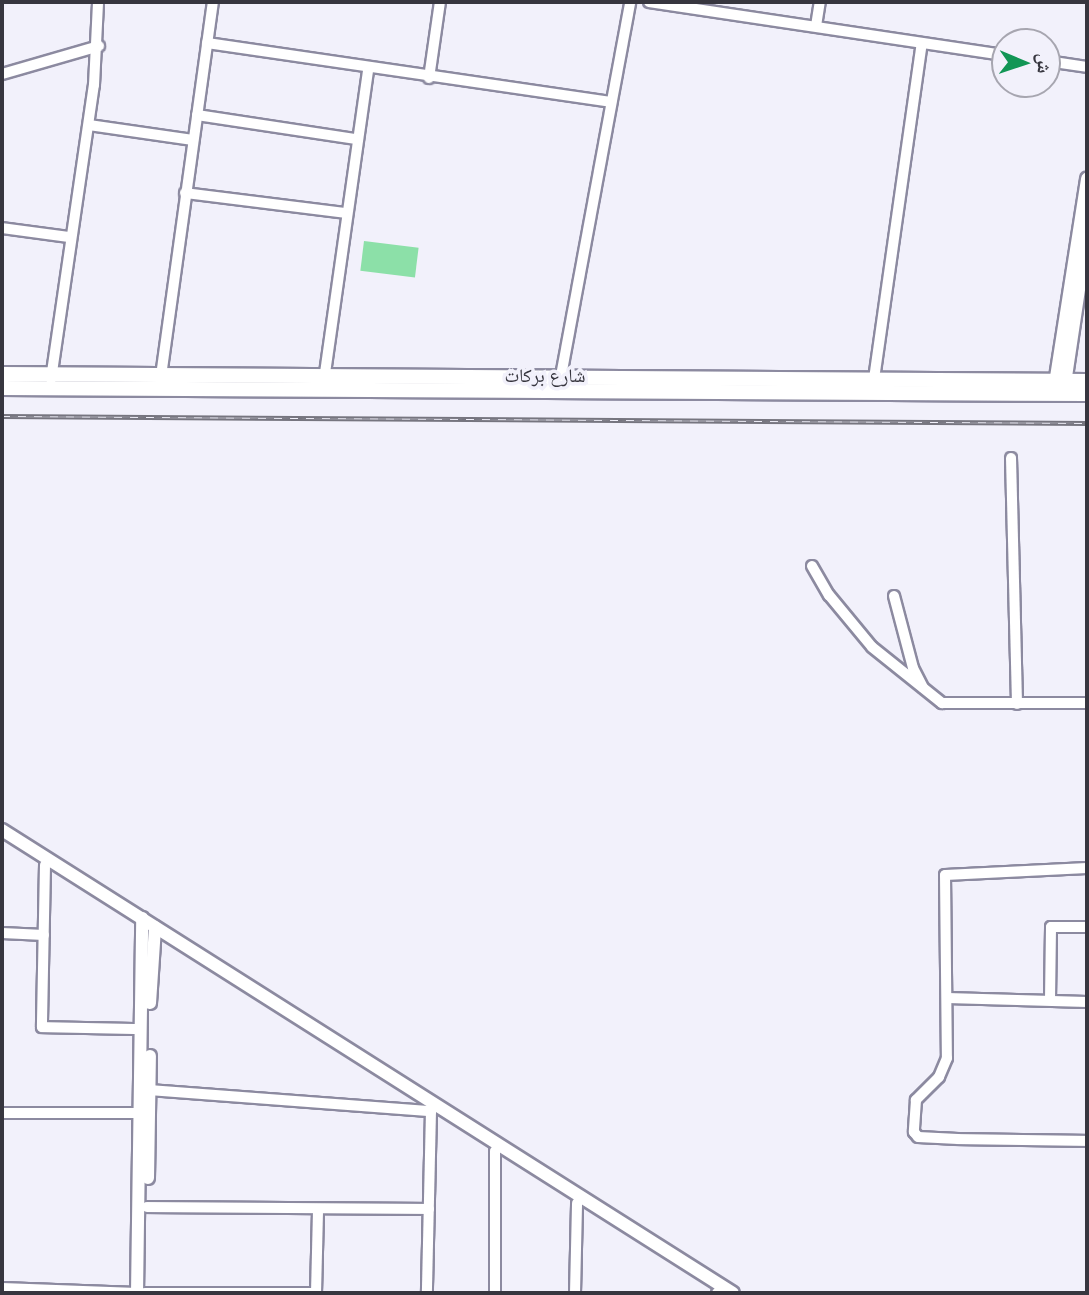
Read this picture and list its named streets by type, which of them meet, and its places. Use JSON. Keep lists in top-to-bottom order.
{
  "streets": {
    "main road": ["شارع بركات"]
  },
  "north": "right"
}
